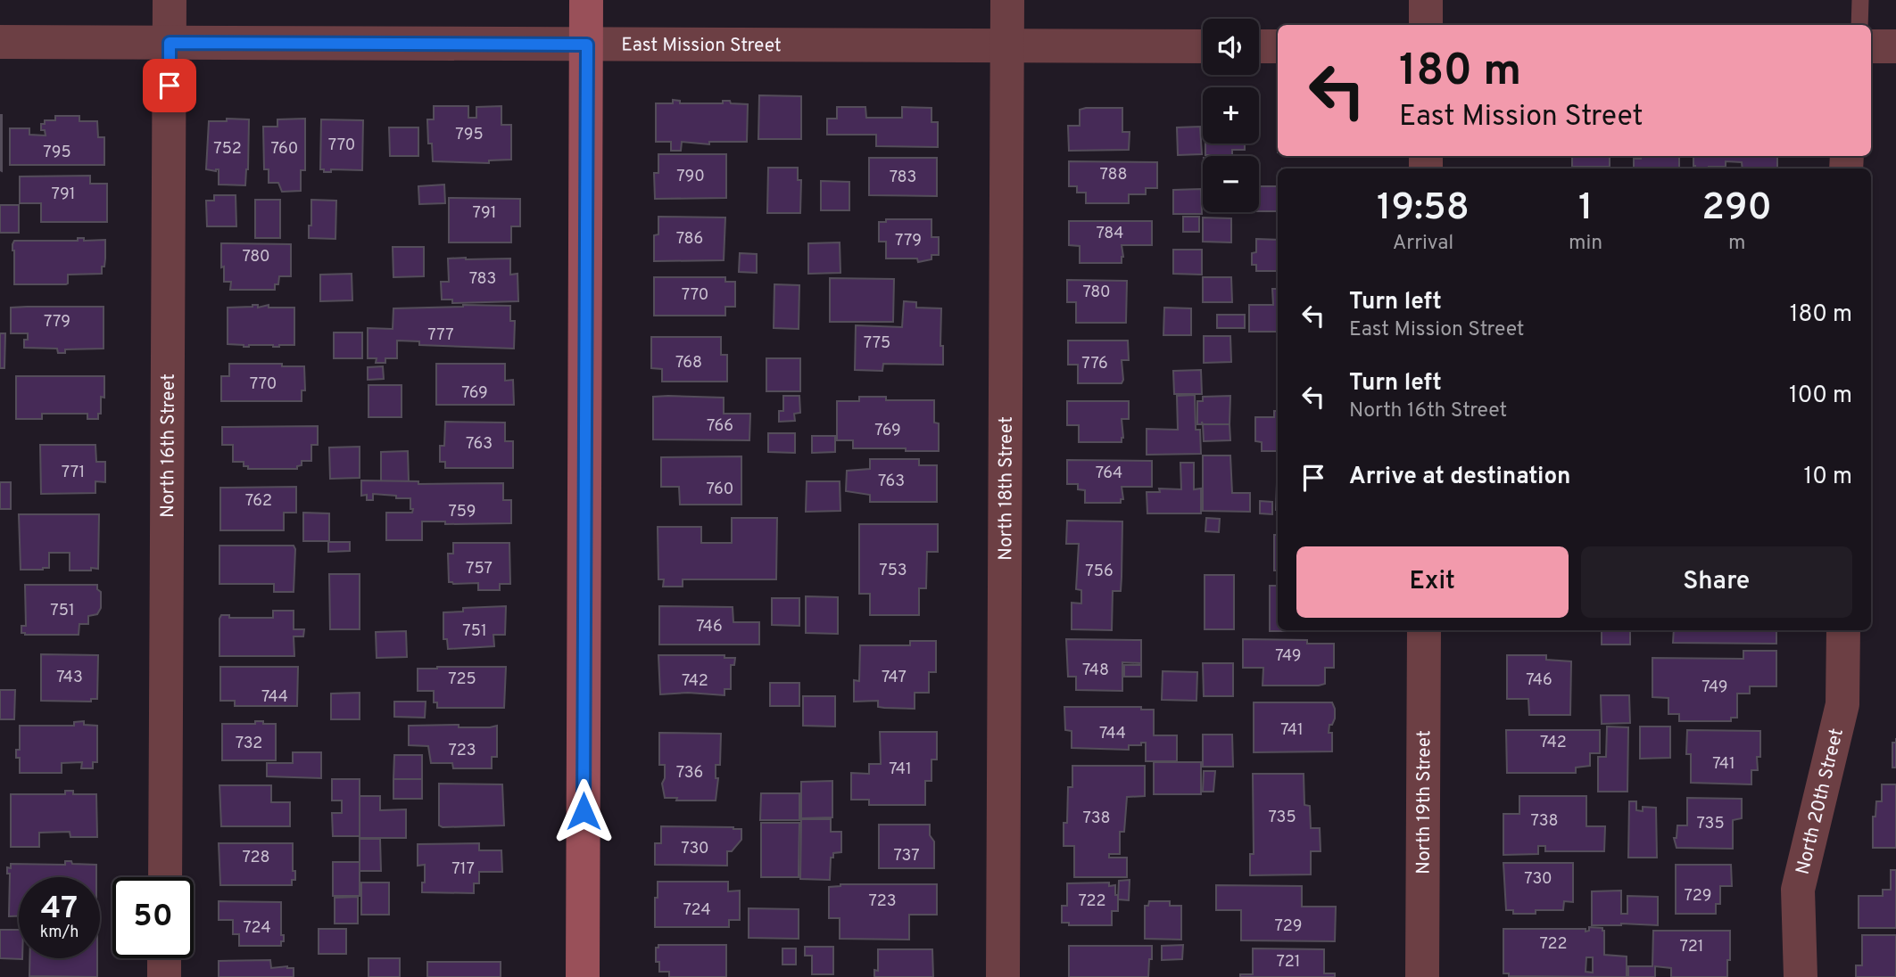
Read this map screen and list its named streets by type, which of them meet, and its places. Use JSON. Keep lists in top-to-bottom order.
{
  "streets": {
    "street": [
      "East Mission Street",
      "North 16th Street",
      "North 18th Street",
      "North 19th Street",
      "North 20th Street"
    ]
  },
  "crossings": [
    ["East Mission Street", "North 16th Street"],
    ["East Mission Street", "North 18th Street"]
  ],
  "house_numbers": [
    "795",
    "770",
    "752",
    "760",
    "795",
    "788",
    "790",
    "783",
    "791",
    "791",
    "784",
    "786",
    "779",
    "780",
    "783",
    "780",
    "770",
    "779",
    "777",
    "775",
    "768",
    "776",
    "770",
    "769",
    "766",
    "769",
    "763",
    "771",
    "764",
    "763",
    "760",
    "762",
    "759",
    "757",
    "753",
    "756",
    "751",
    "746",
    "751",
    "749",
    "748",
    "743",
    "747",
    "725",
    "746",
    "742",
    "749",
    "744",
    "741",
    "744",
    "742",
    "732",
    "723",
    "741",
    "741",
    "736",
    "735",
    "738",
    "738",
    "735",
    "730",
    "737",
    "728",
    "717",
    "730",
    "729",
    "723",
    "722",
    "724",
    "729",
    "724",
    "722",
    "721",
    "721"
  ],
  "page": {
    "map_buttons": ["+", "−"],
    "turn": ["180 m", "East Mission Street"],
    "eta": [
      "19:58",
      "Arrival",
      "1",
      "min",
      "290",
      "m"
    ],
    "list": [
      {
        "name": "Turn left",
        "note": "East Mission Street",
        "value": "180 m"
      },
      {
        "name": "Turn left",
        "note": "North 16th Street",
        "value": "100 m"
      },
      {
        "name": "Arrive at destination",
        "value": "10 m"
      }
    ],
    "buttons": ["Exit", "Share"],
    "speed": "47 km/h",
    "limit": "50"
  }
}
